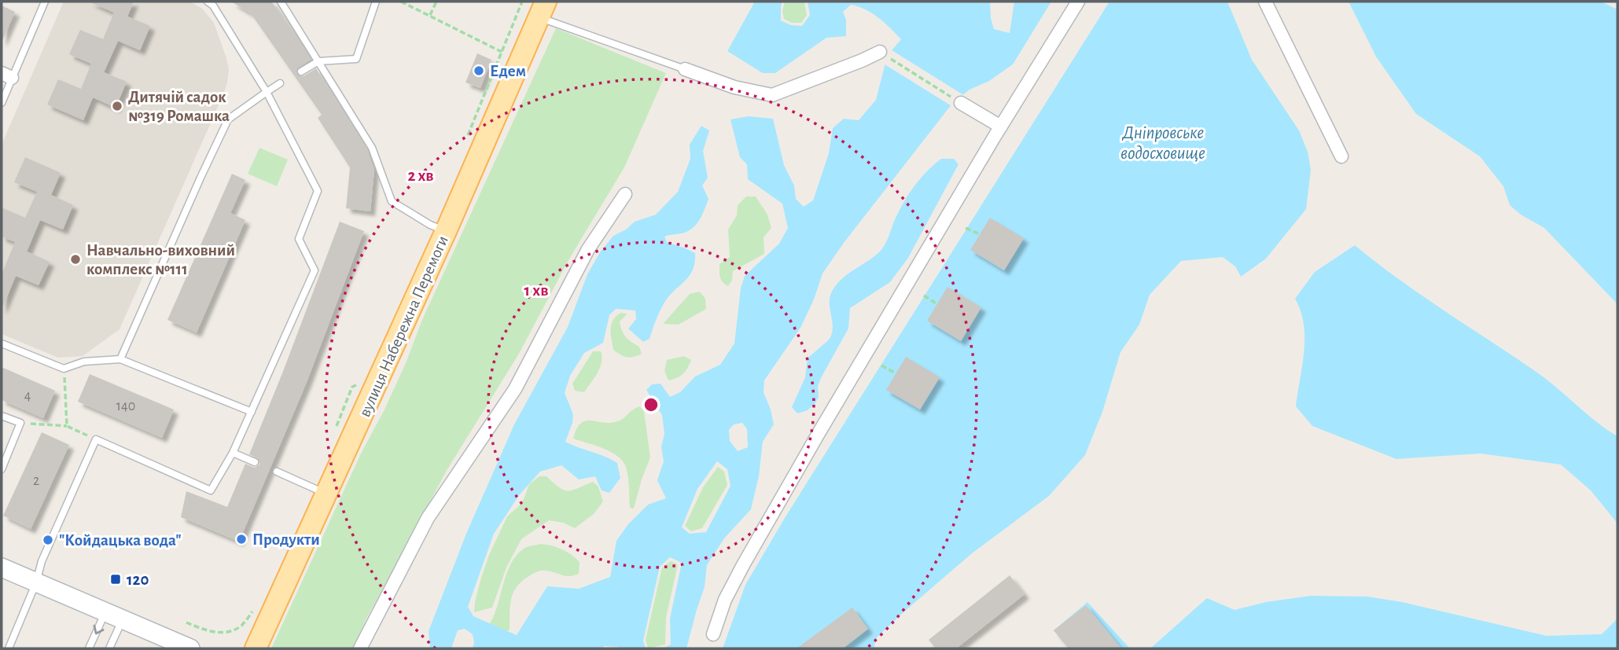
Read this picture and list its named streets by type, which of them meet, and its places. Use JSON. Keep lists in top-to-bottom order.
{
  "streets": {
    "main road": ["вулиця Набережна Перемоги"]
  },
  "water": ["Дніпровське водосховище"],
  "places": {
    "other": [
      "Едем",
      "Дитячій садок №319 Ромашка",
      "Навчально-виховний комплекс №111",
      "Продукти",
      "\"Койдацька вода\""
    ],
    "transit": ["120"]
  },
  "house_numbers": ["4", "140", "2"],
  "rings": ["2 хв", "1 хв"]
}
